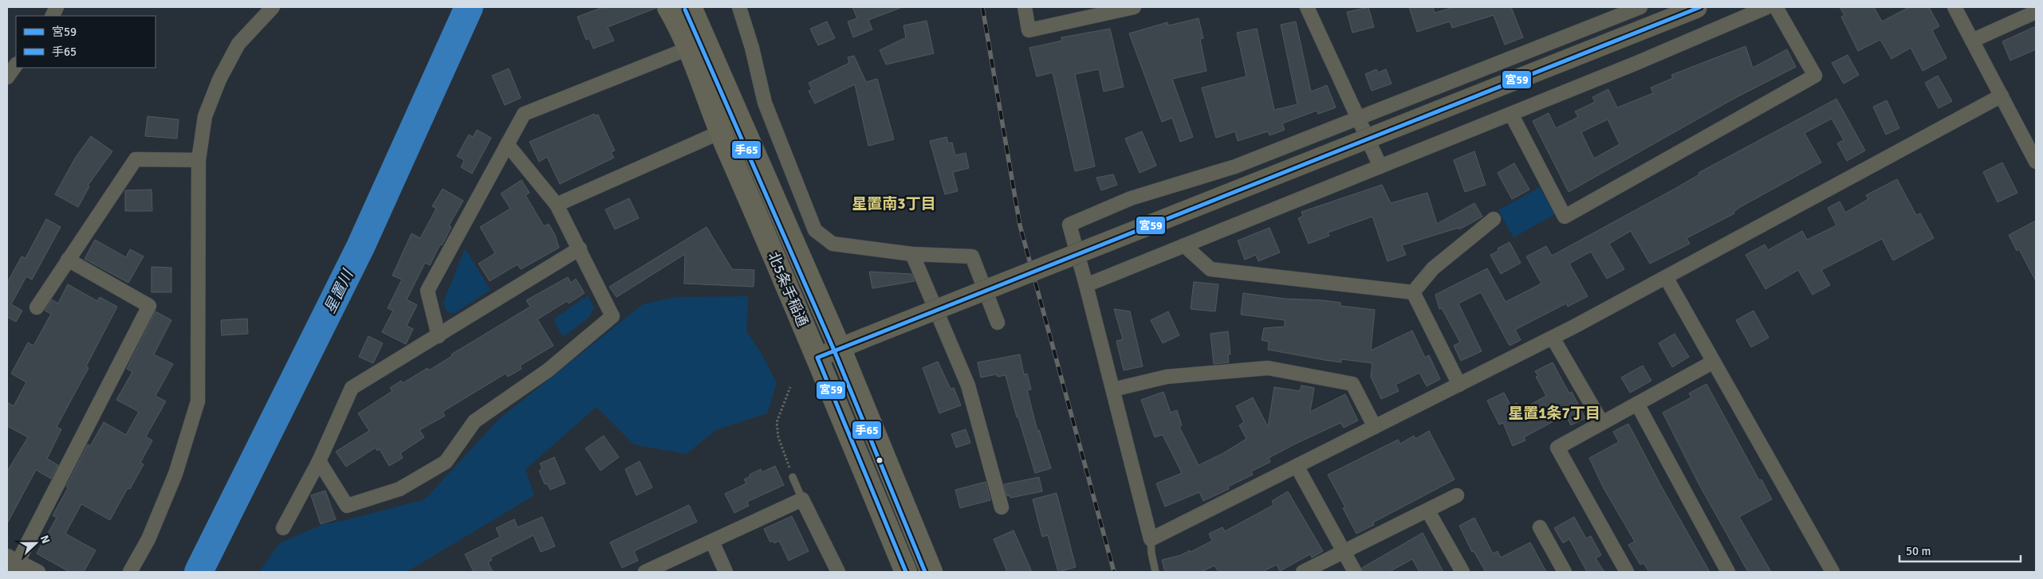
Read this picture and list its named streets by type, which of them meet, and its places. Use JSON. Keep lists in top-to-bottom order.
{
  "streets": {
    "highway": ["北5条手稲通"]
  },
  "districts": ["星置南3丁目", "星置1条7丁目"],
  "water": ["星置川"],
  "lines": ["transit line 宮59", "transit line 手65"],
  "legend": ["宮59", "手65"],
  "scale_bar": "50 m",
  "north": "right"
}
